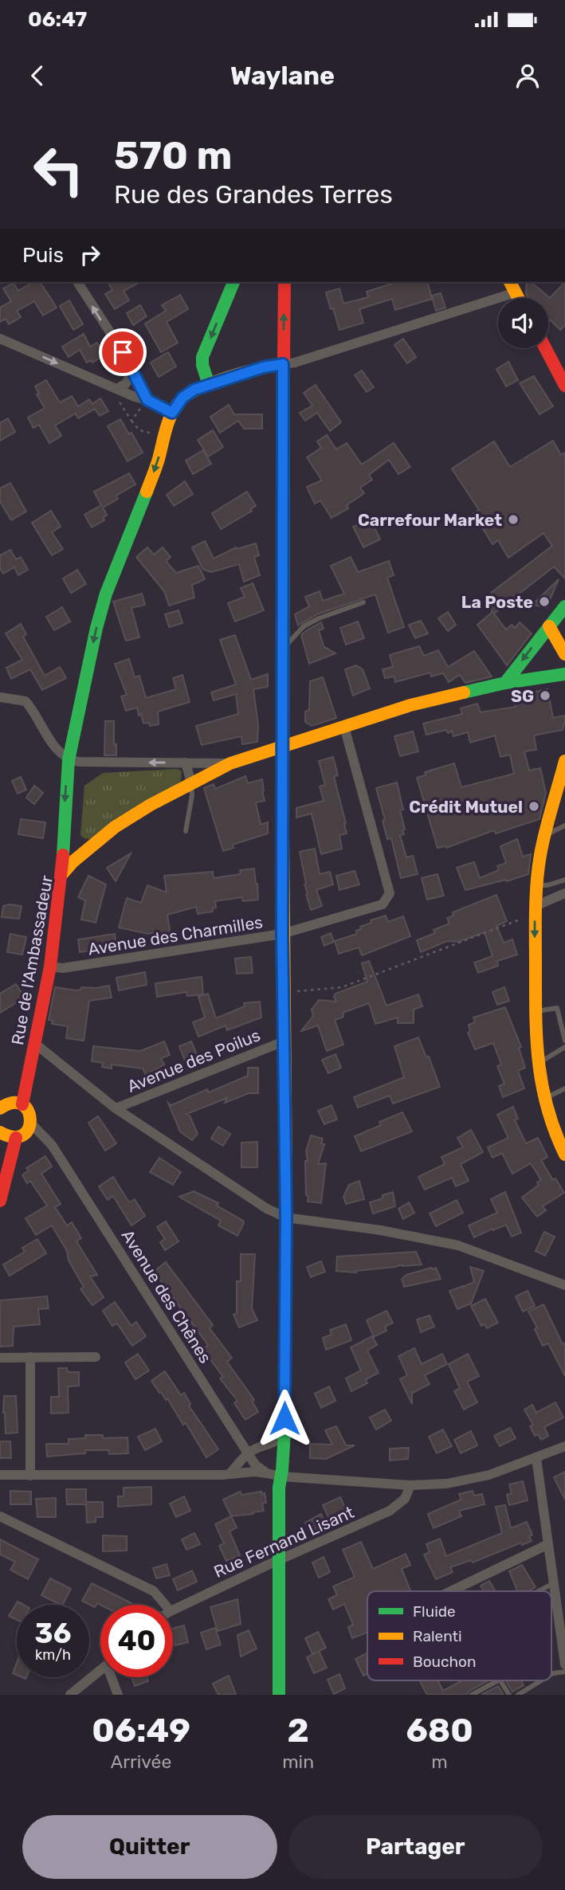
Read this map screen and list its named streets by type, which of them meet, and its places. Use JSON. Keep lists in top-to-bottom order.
{
  "streets": {
    "main road": ["Rue de l'Ambassadeur"],
    "street": [
      "Avenue des Charmilles",
      "Avenue des Poilus",
      "Avenue des Chênes",
      "Rue Fernand Lisant"
    ]
  },
  "crossings": [
    ["Avenue des Charmilles", "Rue de l'Ambassadeur"]
  ],
  "places": [
    "Carrefour Market",
    "La Poste",
    "SG",
    "Crédit Mutuel"
  ],
  "legend": ["Fluide", "Ralenti", "Bouchon"],
  "page": {
    "status": "06:47",
    "header": "Waylane",
    "turn": ["570 m", "Rue des Grandes Terres"],
    "then": "Puis",
    "speed": "36 km/h",
    "limit": "40",
    "eta": [
      "06:49",
      "Arrivée",
      "2",
      "min",
      "680",
      "m"
    ],
    "buttons": ["Quitter", "Partager"]
  }
}
